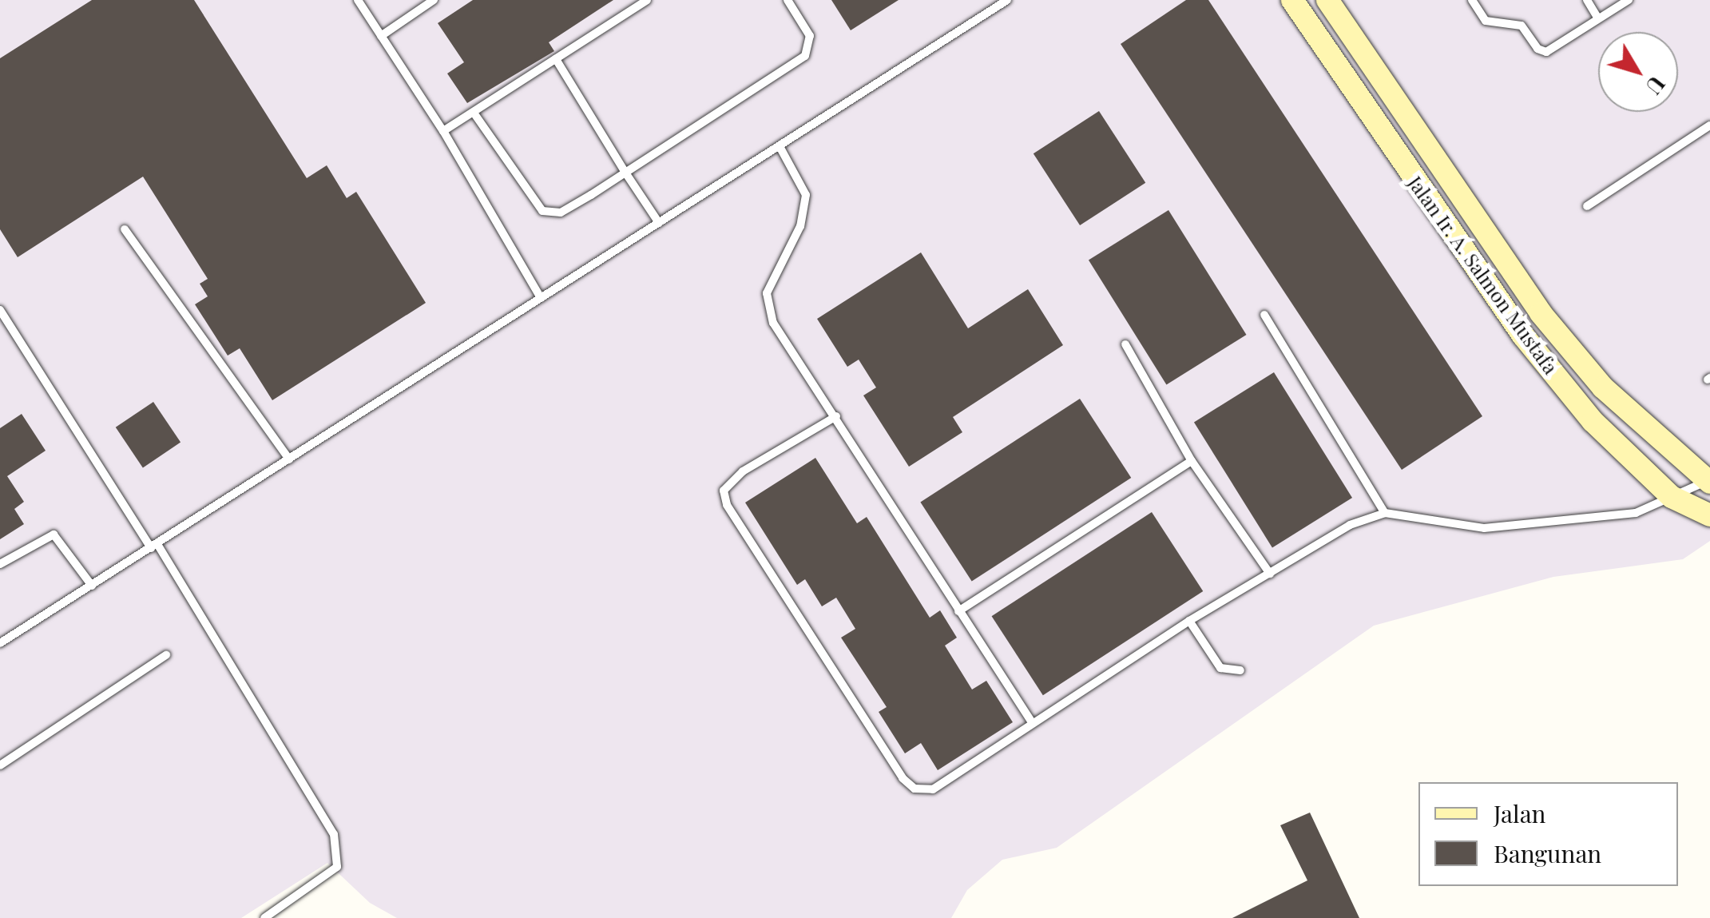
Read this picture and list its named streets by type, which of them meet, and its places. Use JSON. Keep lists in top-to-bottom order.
{
  "streets": {
    "street": ["Jalan Ir. A. Salmon Mustafa"]
  },
  "legend": ["Jalan", "Bangunan"],
  "north": "bottom right"
}
